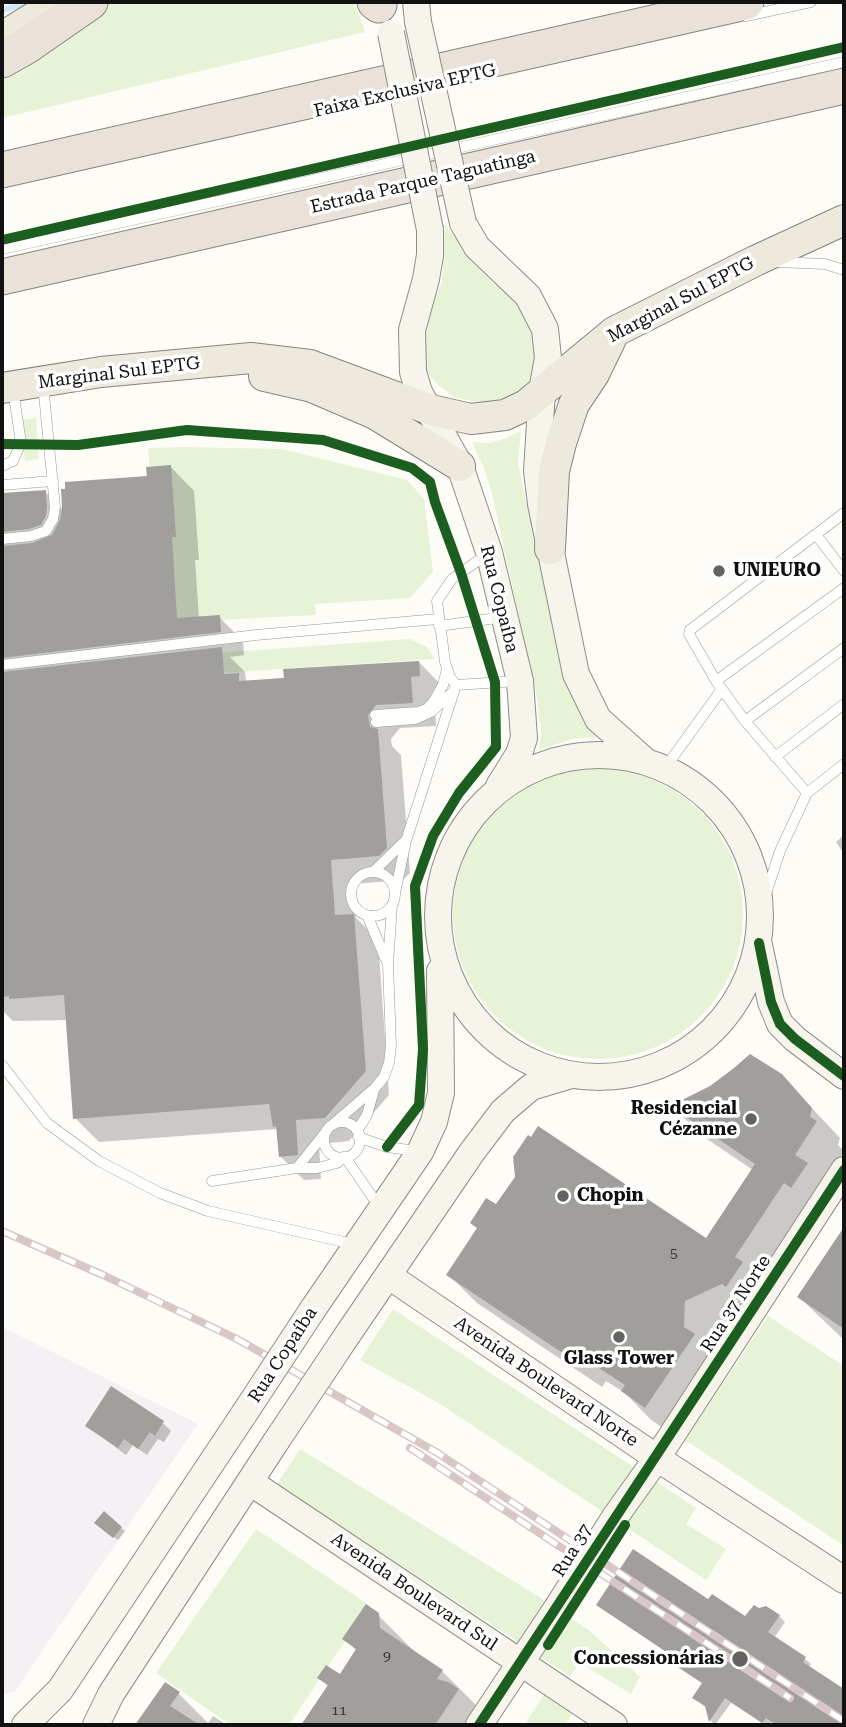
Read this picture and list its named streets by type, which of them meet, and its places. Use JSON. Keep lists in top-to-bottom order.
{
  "streets": {
    "highway": ["Estrada Parque Taguatinga"],
    "main road": [
      "Marginal Sul EPTG",
      "Rua Copaíba",
      "Rua 37 Norte",
      "Avenida Boulevard Norte",
      "Rua 37",
      "Avenida Boulevard Sul"
    ],
    "lane": ["Faixa Exclusiva EPTG"]
  },
  "crossings": [
    ["Marginal Sul EPTG", "Rua Copaíba"],
    ["Rua 37 Norte", "Avenida Boulevard Norte"],
    ["Rua 37 Norte", "Rua 37"],
    ["Avenida Boulevard Norte", "Rua 37"],
    ["Rua 37", "Avenida Boulevard Sul"]
  ],
  "places": [
    "UNIEURO",
    "Residencial Cézanne",
    "Chopin",
    "Glass Tower",
    "Concessionárias"
  ],
  "house_numbers": ["5", "9", "11"]
}
